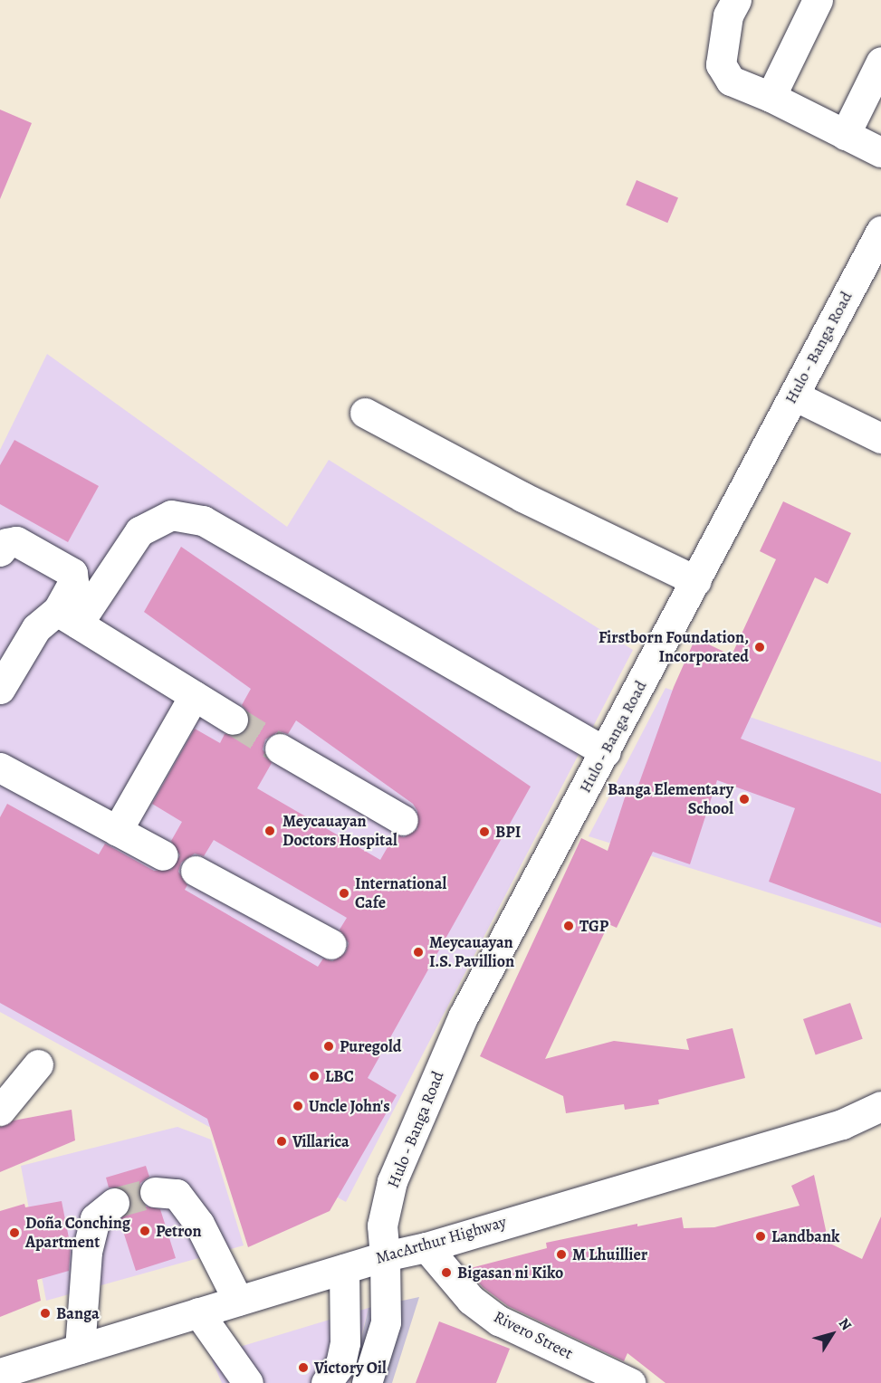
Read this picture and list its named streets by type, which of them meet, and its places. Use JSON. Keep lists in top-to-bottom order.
{
  "streets": {
    "main road": ["Hulo - Banga Road", "MacArthur Highway", "Rivero Street"]
  },
  "crossings": [
    ["Hulo - Banga Road", "MacArthur Highway"],
    ["MacArthur Highway", "Rivero Street"]
  ],
  "places": [
    "Firstborn Foundation, Incorporated",
    "Banga Elementary School",
    "Meycauayan Doctors Hospital",
    "BPI",
    "International Cafe",
    "TGP",
    "Meycauayan I.S. Pavillion",
    "Puregold",
    "LBC",
    "Uncle John's",
    "Villarica",
    "Petron",
    "Doña Conching Apartment",
    "Landbank",
    "M Lhuillier",
    "Bigasan ni Kiko",
    "Banga",
    "Victory Oil"
  ],
  "north": "top right"
}
